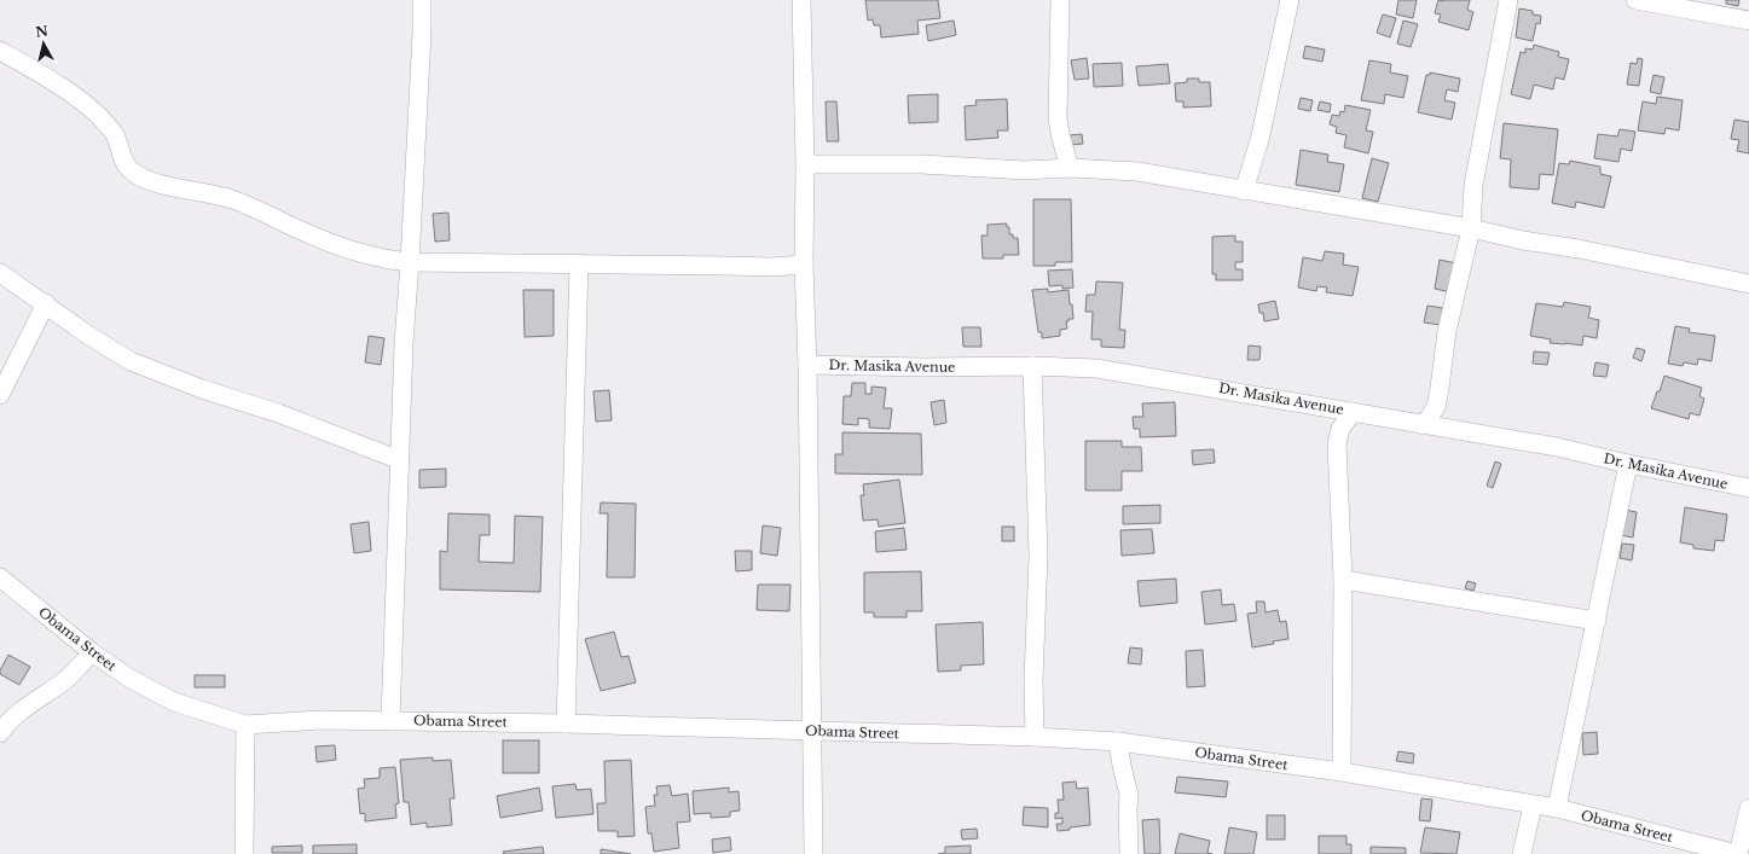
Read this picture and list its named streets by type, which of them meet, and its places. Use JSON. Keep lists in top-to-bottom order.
{
  "streets": {
    "street": ["Dr. Masika Avenue", "Obama Street"]
  },
  "north": "top"
}
